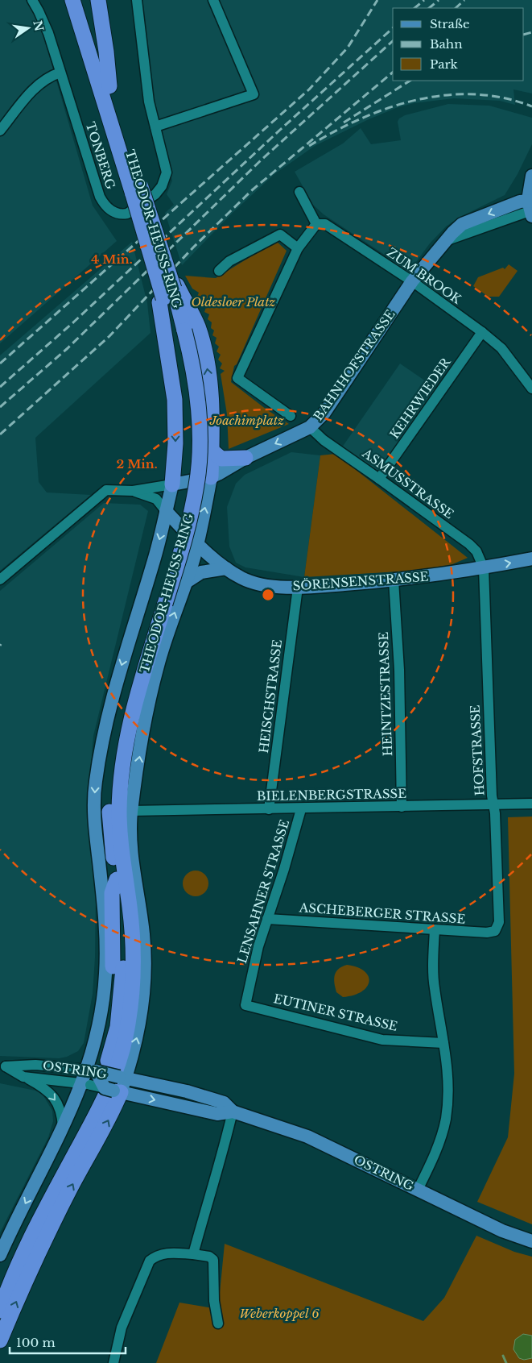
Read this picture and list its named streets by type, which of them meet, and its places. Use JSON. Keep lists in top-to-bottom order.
{
  "streets": {
    "highway": ["THEODOR-HEUSS-RING"],
    "main road": ["BAHNHOFSTRASSE", "SÖRENSENSTRASSE", "OSTRING"],
    "street": [
      "TONBERG",
      "ZUM BROOK",
      "KEHRWIEDER",
      "ASMUSSTRASSE",
      "HEINTZESTRASSE",
      "HEISCHSTRASSE",
      "HOFSTRASSE",
      "BIELENBERGSTRASSE",
      "LENSAHNER STRASSE",
      "ASCHEBERGER STRASSE",
      "EUTINER STRASSE"
    ]
  },
  "crossings": [
    ["THEODOR-HEUSS-RING", "BAHNHOFSTRASSE"],
    ["THEODOR-HEUSS-RING", "SÖRENSENSTRASSE"],
    ["THEODOR-HEUSS-RING", "BIELENBERGSTRASSE"],
    ["THEODOR-HEUSS-RING", "OSTRING"],
    ["ZUM BROOK", "BAHNHOFSTRASSE"],
    ["ZUM BROOK", "KEHRWIEDER"],
    ["BAHNHOFSTRASSE", "ASMUSSTRASSE"],
    ["KEHRWIEDER", "ASMUSSTRASSE"],
    ["ASMUSSTRASSE", "SÖRENSENSTRASSE"],
    ["ASMUSSTRASSE", "HOFSTRASSE"],
    ["SÖRENSENSTRASSE", "HEINTZESTRASSE"],
    ["SÖRENSENSTRASSE", "HEISCHSTRASSE"],
    ["SÖRENSENSTRASSE", "HOFSTRASSE"],
    ["HEINTZESTRASSE", "BIELENBERGSTRASSE"],
    ["HEISCHSTRASSE", "BIELENBERGSTRASSE"],
    ["HOFSTRASSE", "BIELENBERGSTRASSE"],
    ["HOFSTRASSE", "ASCHEBERGER STRASSE"],
    ["BIELENBERGSTRASSE", "LENSAHNER STRASSE"],
    ["LENSAHNER STRASSE", "ASCHEBERGER STRASSE"],
    ["LENSAHNER STRASSE", "EUTINER STRASSE"]
  ],
  "parks": ["Oldesloer Platz", "Joachimplatz", "Weberkoppel 6"],
  "legend": ["Straße", "Bahn", "Park"],
  "scale_bar": "100 m",
  "north": "right",
  "rings": ["4 Min.", "2 Min."]
}
